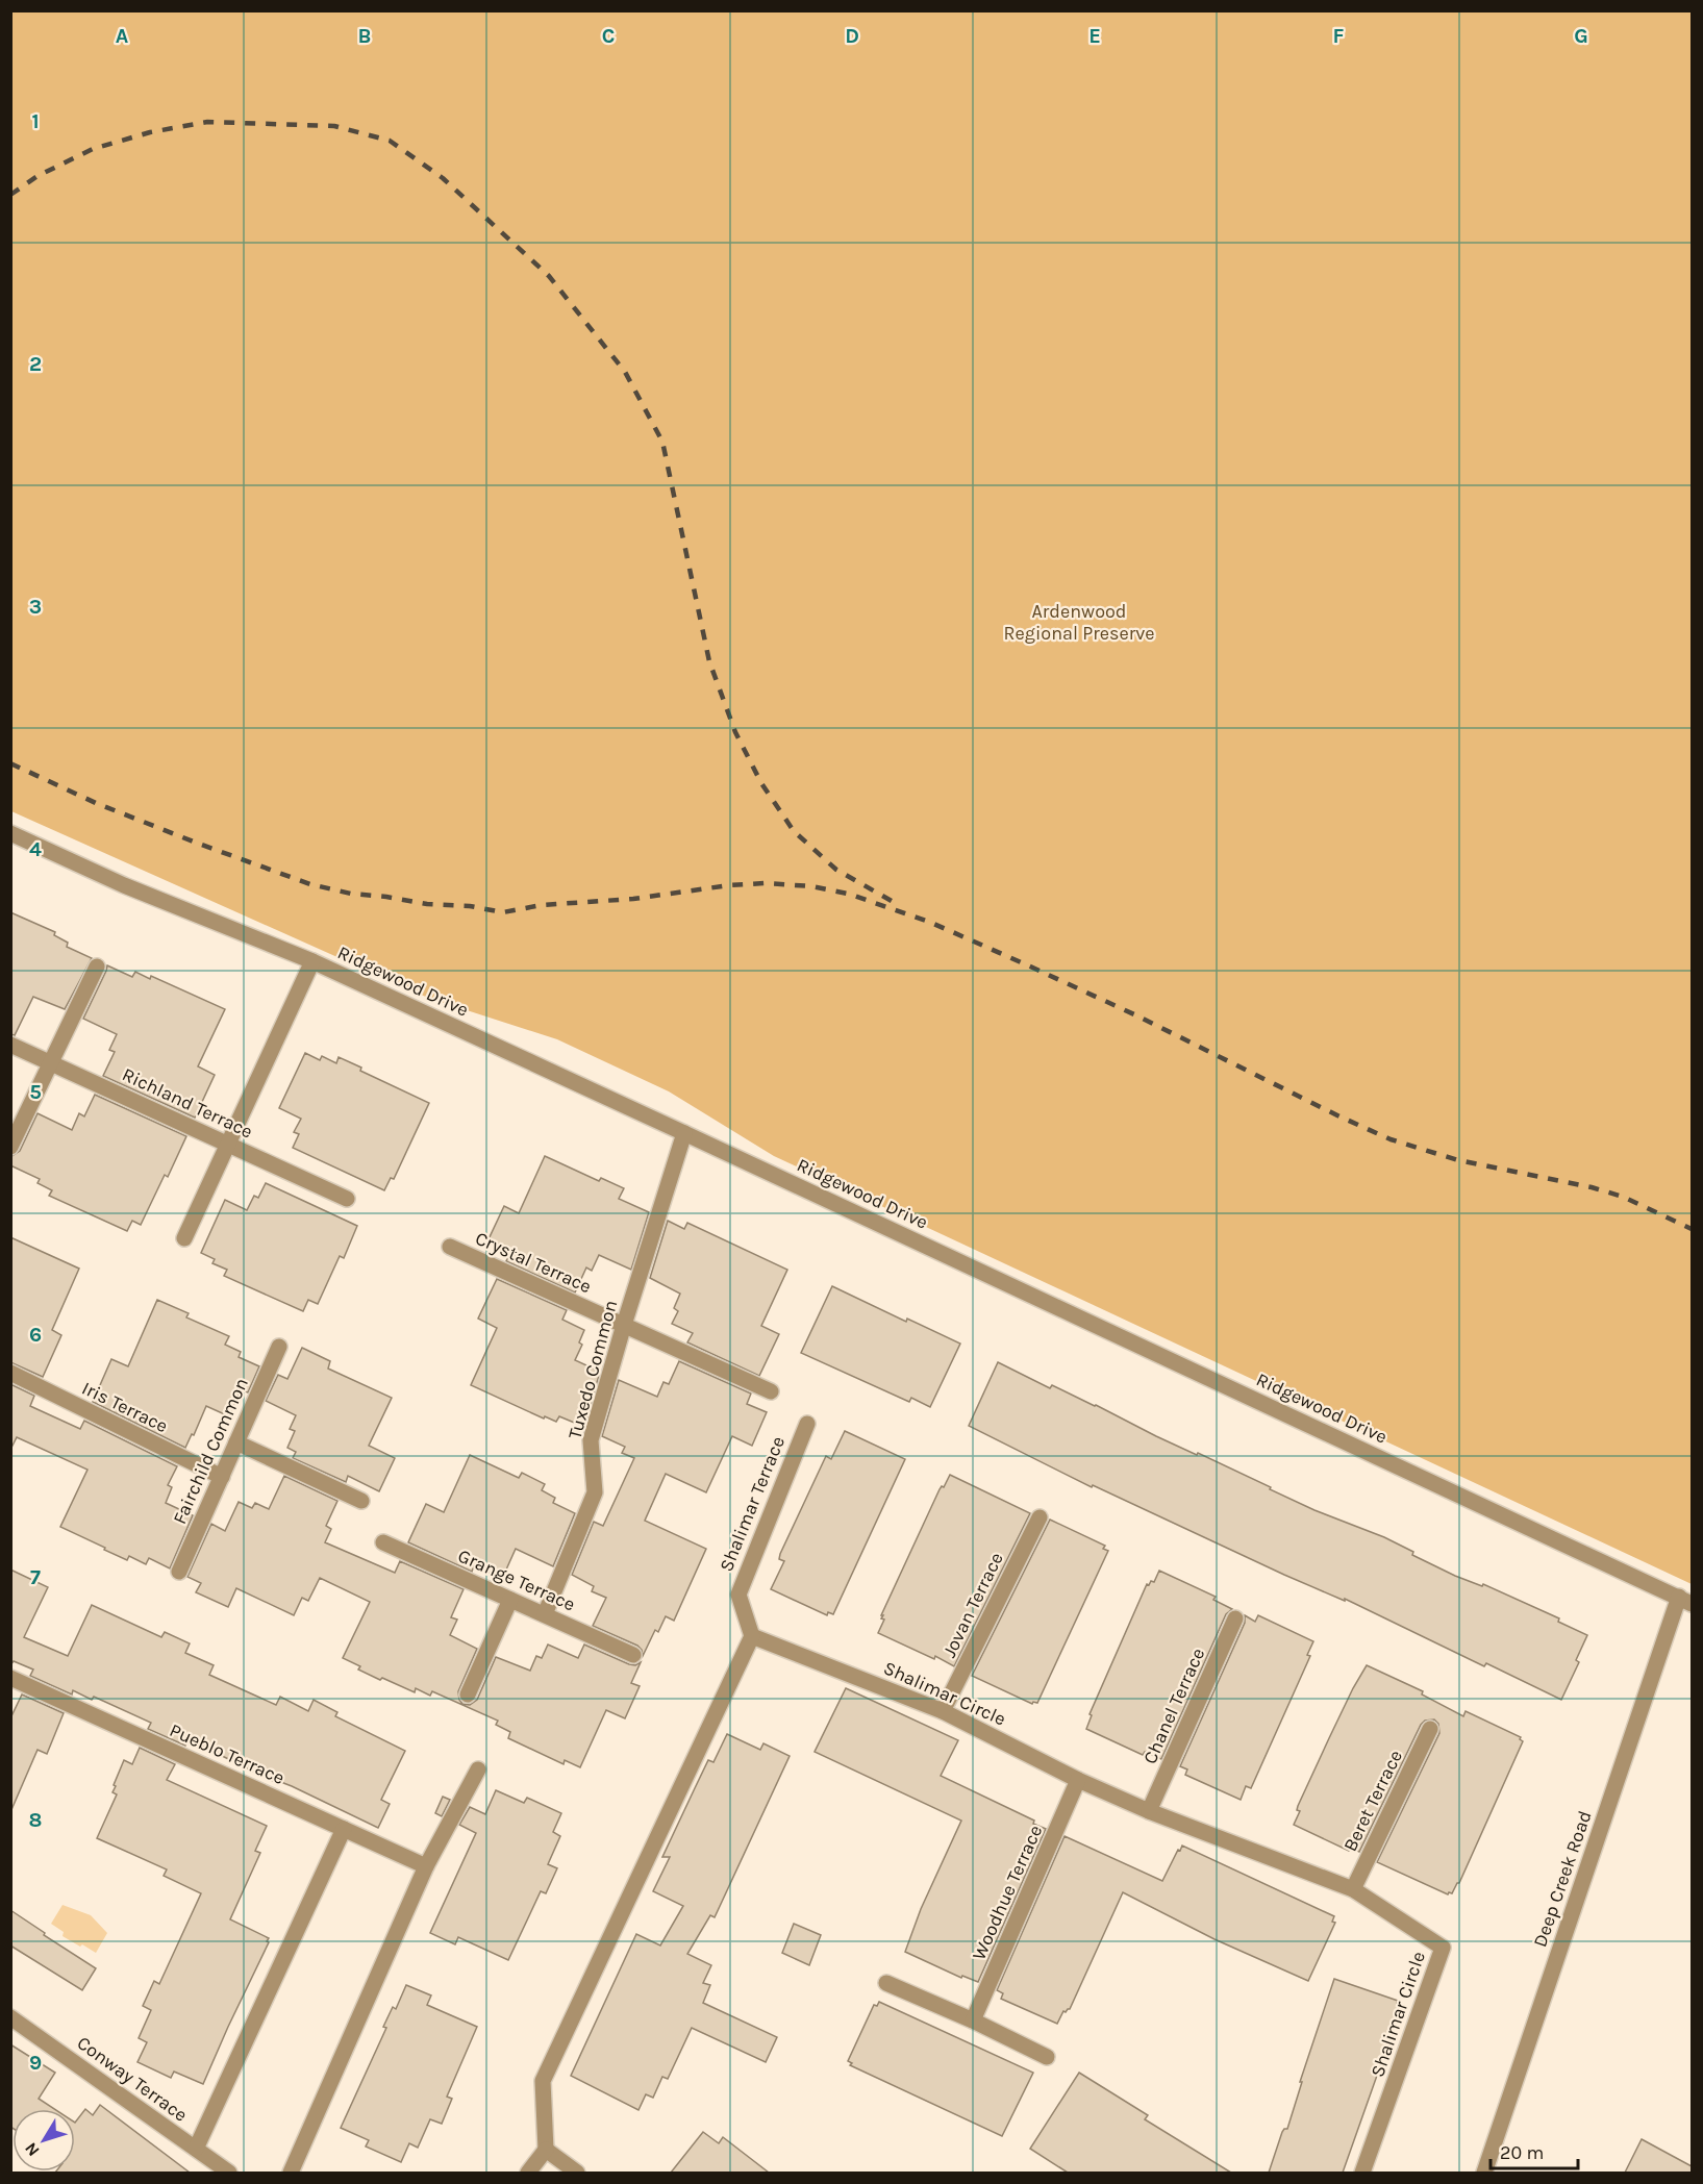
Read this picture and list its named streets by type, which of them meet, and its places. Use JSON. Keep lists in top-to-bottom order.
{
  "streets": {
    "street": [
      "Ridgewood Drive",
      "Richland Terrace",
      "Crystal Terrace",
      "Tuxedo Common",
      "Iris Terrace",
      "Fairchild Common",
      "Shalimar Terrace",
      "Grange Terrace",
      "Jovan Terrace",
      "Shalimar Circle",
      "Chanel Terrace",
      "Pueblo Terrace",
      "Beret Terrace",
      "Deep Creek Road",
      "Woodhue Terrace",
      "Conway Terrace"
    ]
  },
  "crossings": [
    ["Ridgewood Drive", "Tuxedo Common"],
    ["Ridgewood Drive", "Deep Creek Road"],
    ["Crystal Terrace", "Tuxedo Common"],
    ["Tuxedo Common", "Grange Terrace"],
    ["Iris Terrace", "Fairchild Common"],
    ["Shalimar Terrace", "Shalimar Circle"],
    ["Jovan Terrace", "Shalimar Circle"],
    ["Shalimar Circle", "Chanel Terrace"],
    ["Shalimar Circle", "Beret Terrace"],
    ["Shalimar Circle", "Woodhue Terrace"]
  ],
  "parks": ["Ardenwood Regional Preserve"],
  "scale_bar": "20 m",
  "north": "bottom left",
  "grid": {
    "columns": [
      "A",
      "B",
      "C",
      "D",
      "E",
      "F",
      "G"
    ],
    "rows": [
      "1",
      "2",
      "3",
      "4",
      "5",
      "6",
      "7",
      "8",
      "9"
    ]
  }
}
